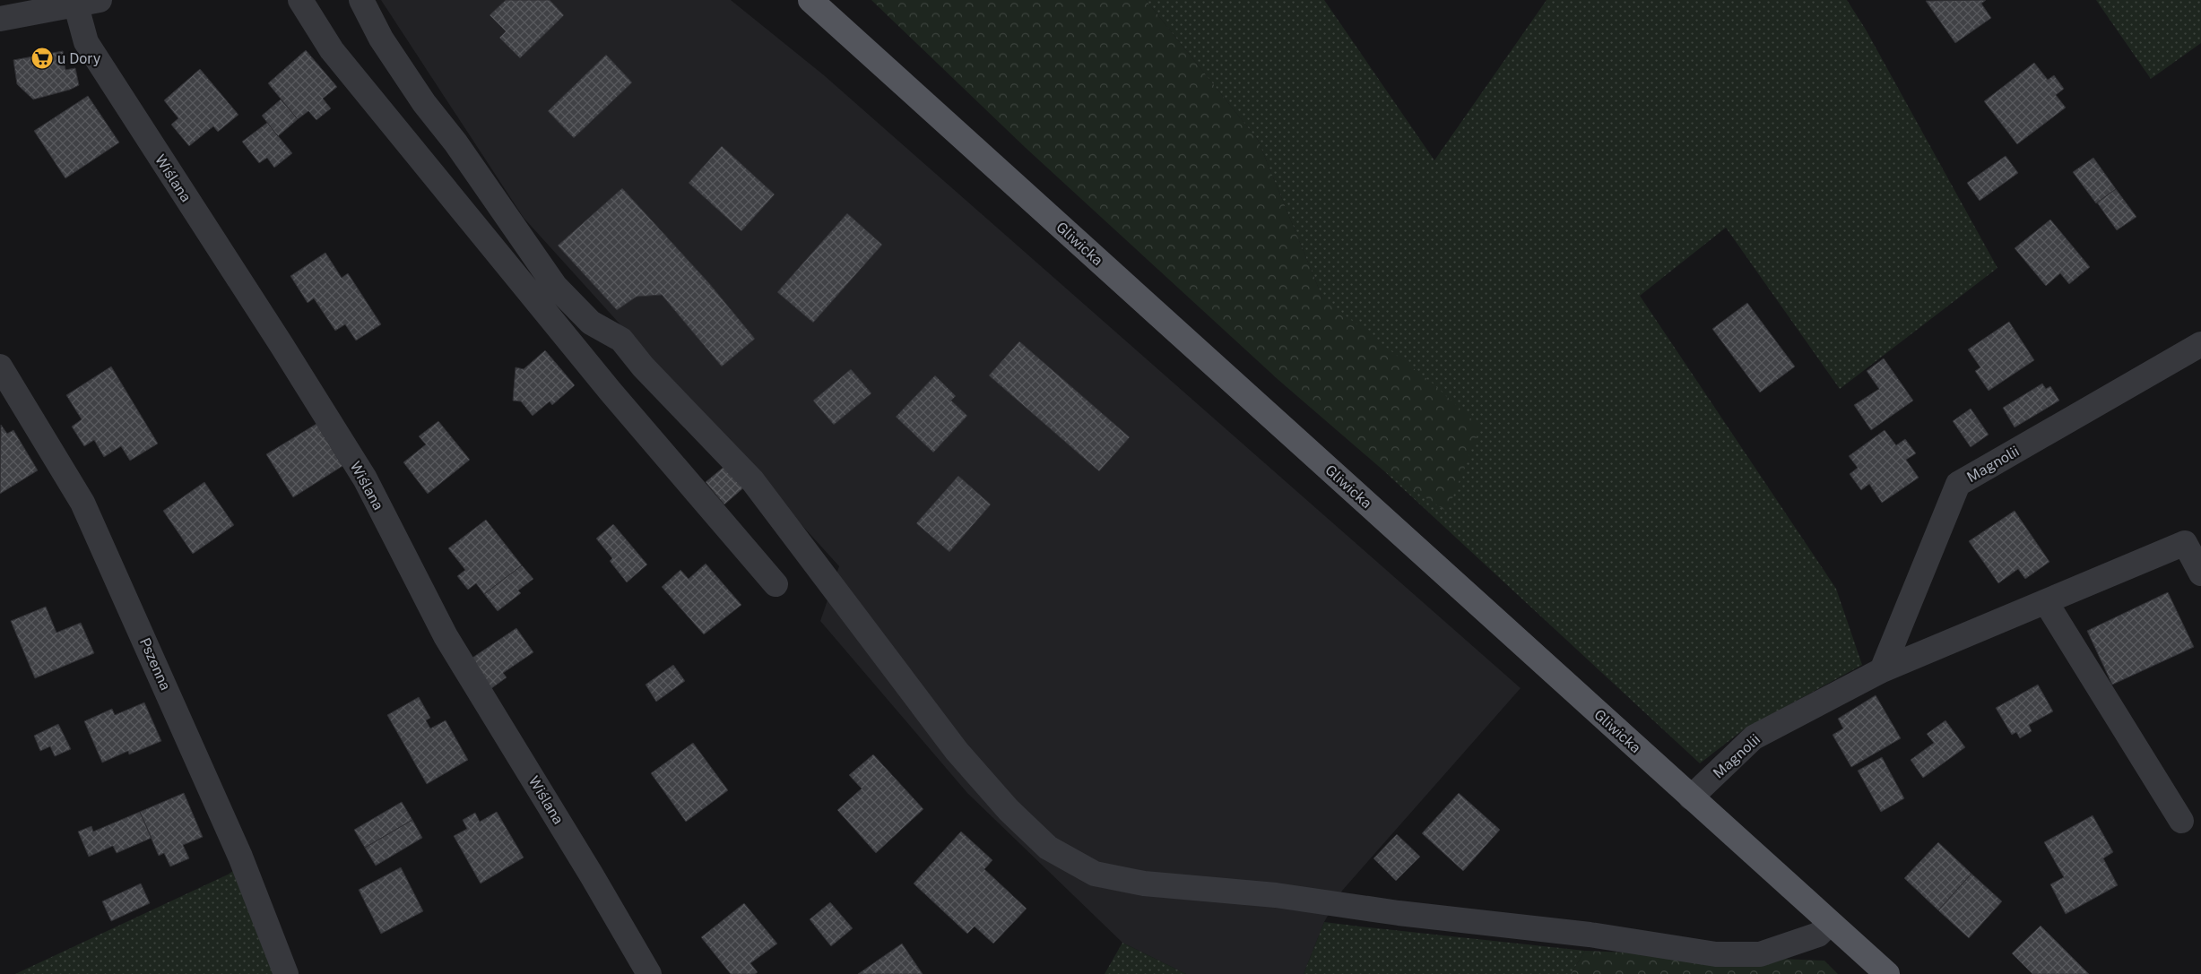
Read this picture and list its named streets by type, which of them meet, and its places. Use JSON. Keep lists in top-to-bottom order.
{
  "streets": {
    "main road": ["Gliwicka"],
    "street": ["Wiślana", "Magnolii", "Pszenna"]
  },
  "crossings": [
    ["Gliwicka", "Magnolii"]
  ],
  "places": {
    "supermarket": ["u Dory"]
  }
}
